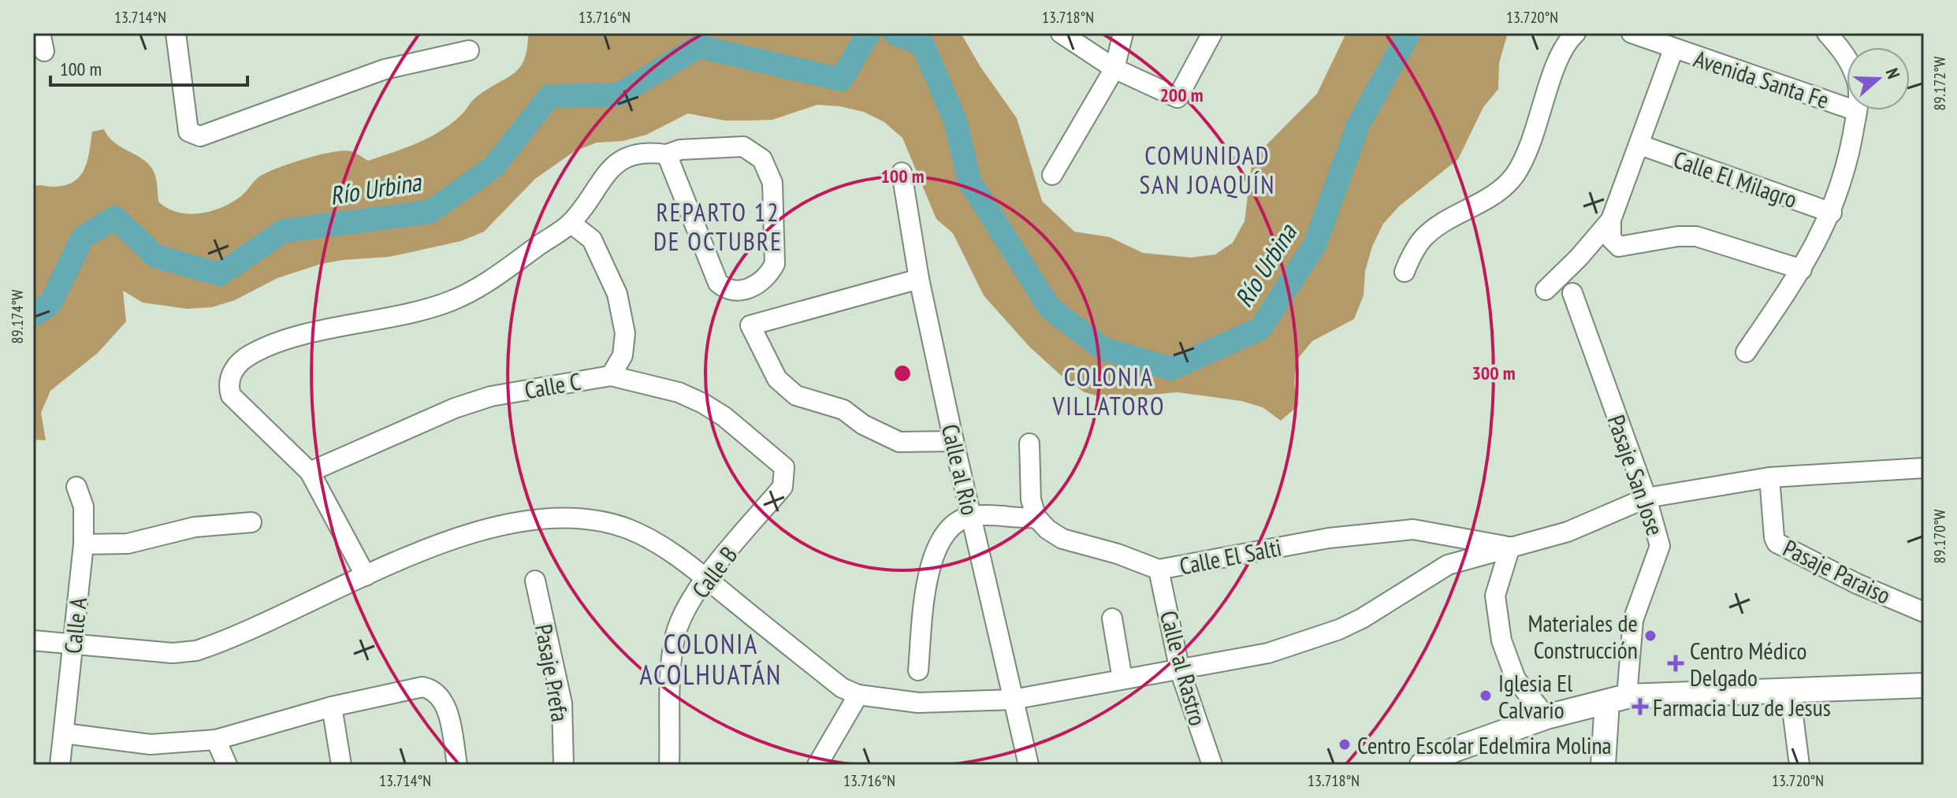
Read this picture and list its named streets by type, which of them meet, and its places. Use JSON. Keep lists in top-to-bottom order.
{
  "streets": {
    "street": [
      "Avenida Santa Fe",
      "Calle El Milagro",
      "Calle C",
      "Calle al Rio",
      "Pasaje San Jose",
      "Calle El Salti",
      "Pasaje Paraiso",
      "Calle B",
      "Calle A",
      "Calle al Rastro",
      "Pasaje Prefa"
    ]
  },
  "crossings": [
    ["Calle C", "Calle B"],
    ["Calle El Salti", "Calle al Rastro"]
  ],
  "districts": [
    "COMUNIDAD SAN JOAQUÍN",
    "REPARTO 12 DE OCTUBRE",
    "COLONIA VILLATORO",
    "COLONIA ACOLHUATÁN"
  ],
  "water": ["Río Urbina"],
  "places": {
    "other": ["Materiales de Construcción", "Iglesia El Calvario", "Centro Escolar Edelmira Molina"],
    "health": ["Centro Médico Delgado", "Farmacia Luz de Jesus"]
  },
  "scale_bar": "100 m",
  "north": "right",
  "coordinates": [
    "13.714°N",
    "13.716°N",
    "13.718°N",
    "13.720°N",
    "89.172°W",
    "89.174°W",
    "89.170°W"
  ],
  "rings": ["200 m", "100 m", "300 m"]
}
